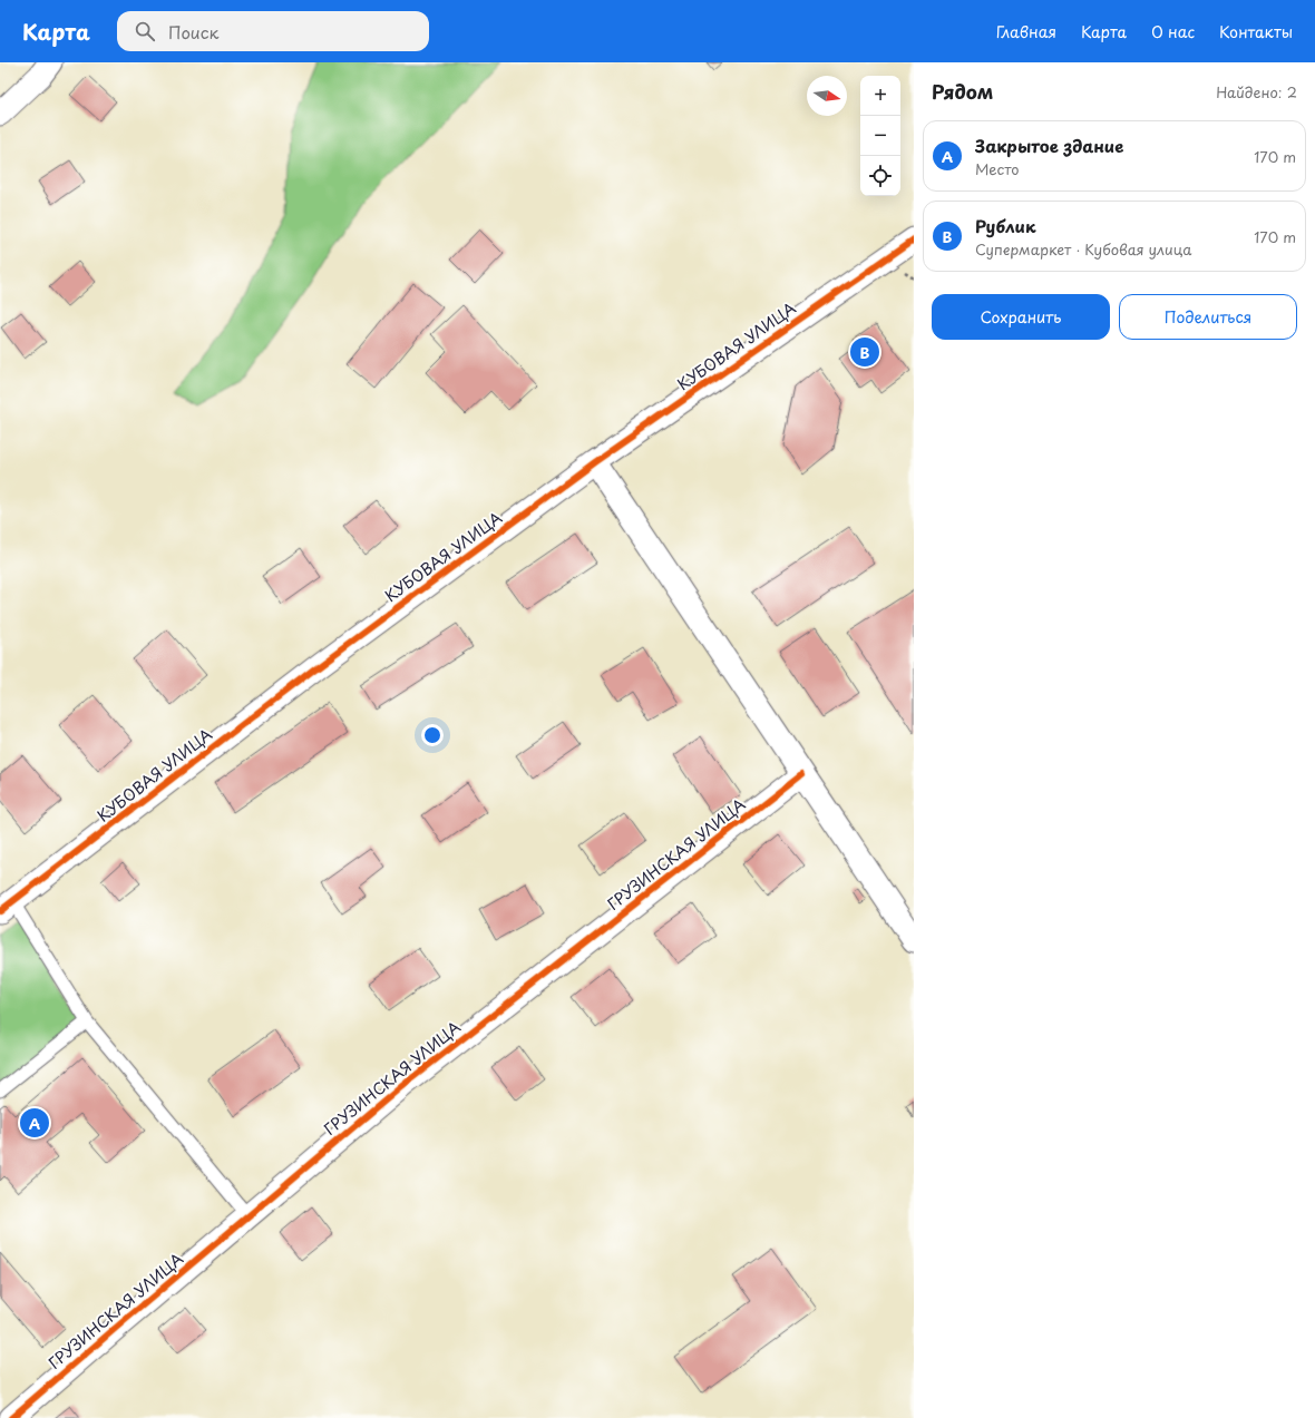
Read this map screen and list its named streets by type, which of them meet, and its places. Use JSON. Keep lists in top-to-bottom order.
{
  "streets": {
    "street": ["КУБОВАЯ УЛИЦА", "ГРУЗИНСКАЯ УЛИЦА"]
  },
  "north": "right",
  "page": {
    "header": "Карта",
    "search": "Поиск",
    "nav": [
      "Главная",
      "Карта",
      "О нас",
      "Контакты"
    ],
    "heading": ["Рядом", "Найдено: 2"],
    "map_buttons": ["+", "−"],
    "list": [
      {
        "mark": "A",
        "name": "Закрытое здание",
        "note": "Место",
        "value": "170 m"
      },
      {
        "mark": "B",
        "name": "Рублик",
        "note": "Супермаркет · Кубовая улица",
        "value": "170 m"
      }
    ],
    "buttons": ["Сохранить", "Поделиться"],
    "pins": ["B", "A"]
  }
}
